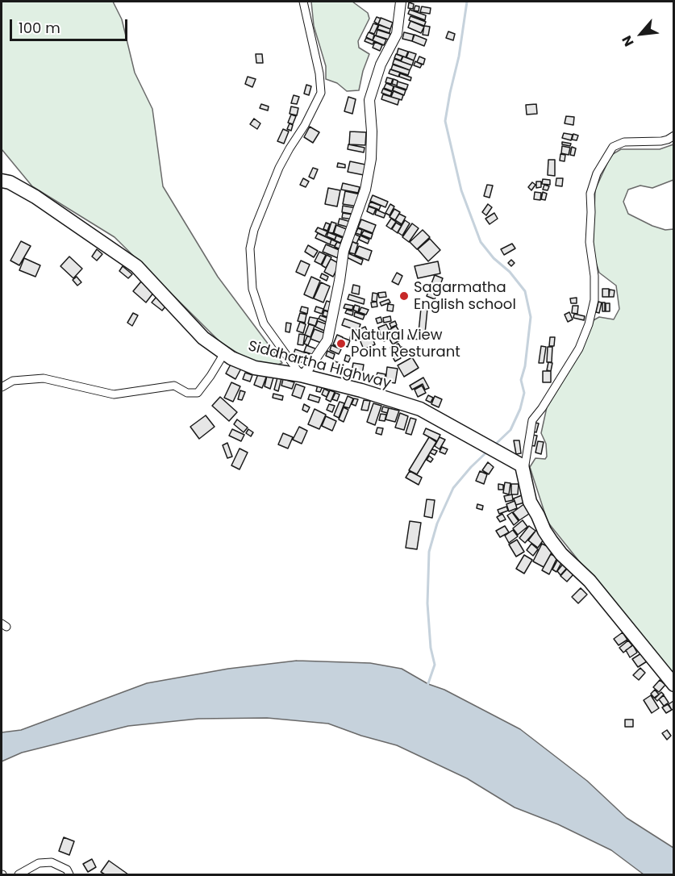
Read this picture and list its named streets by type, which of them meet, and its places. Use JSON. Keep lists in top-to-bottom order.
{
  "streets": {
    "highway": ["Siddhartha Highway"]
  },
  "places": ["Sagarmatha English school", "Natural View Point Resturant"],
  "scale_bar": "100 m",
  "north": "bottom left"
}
